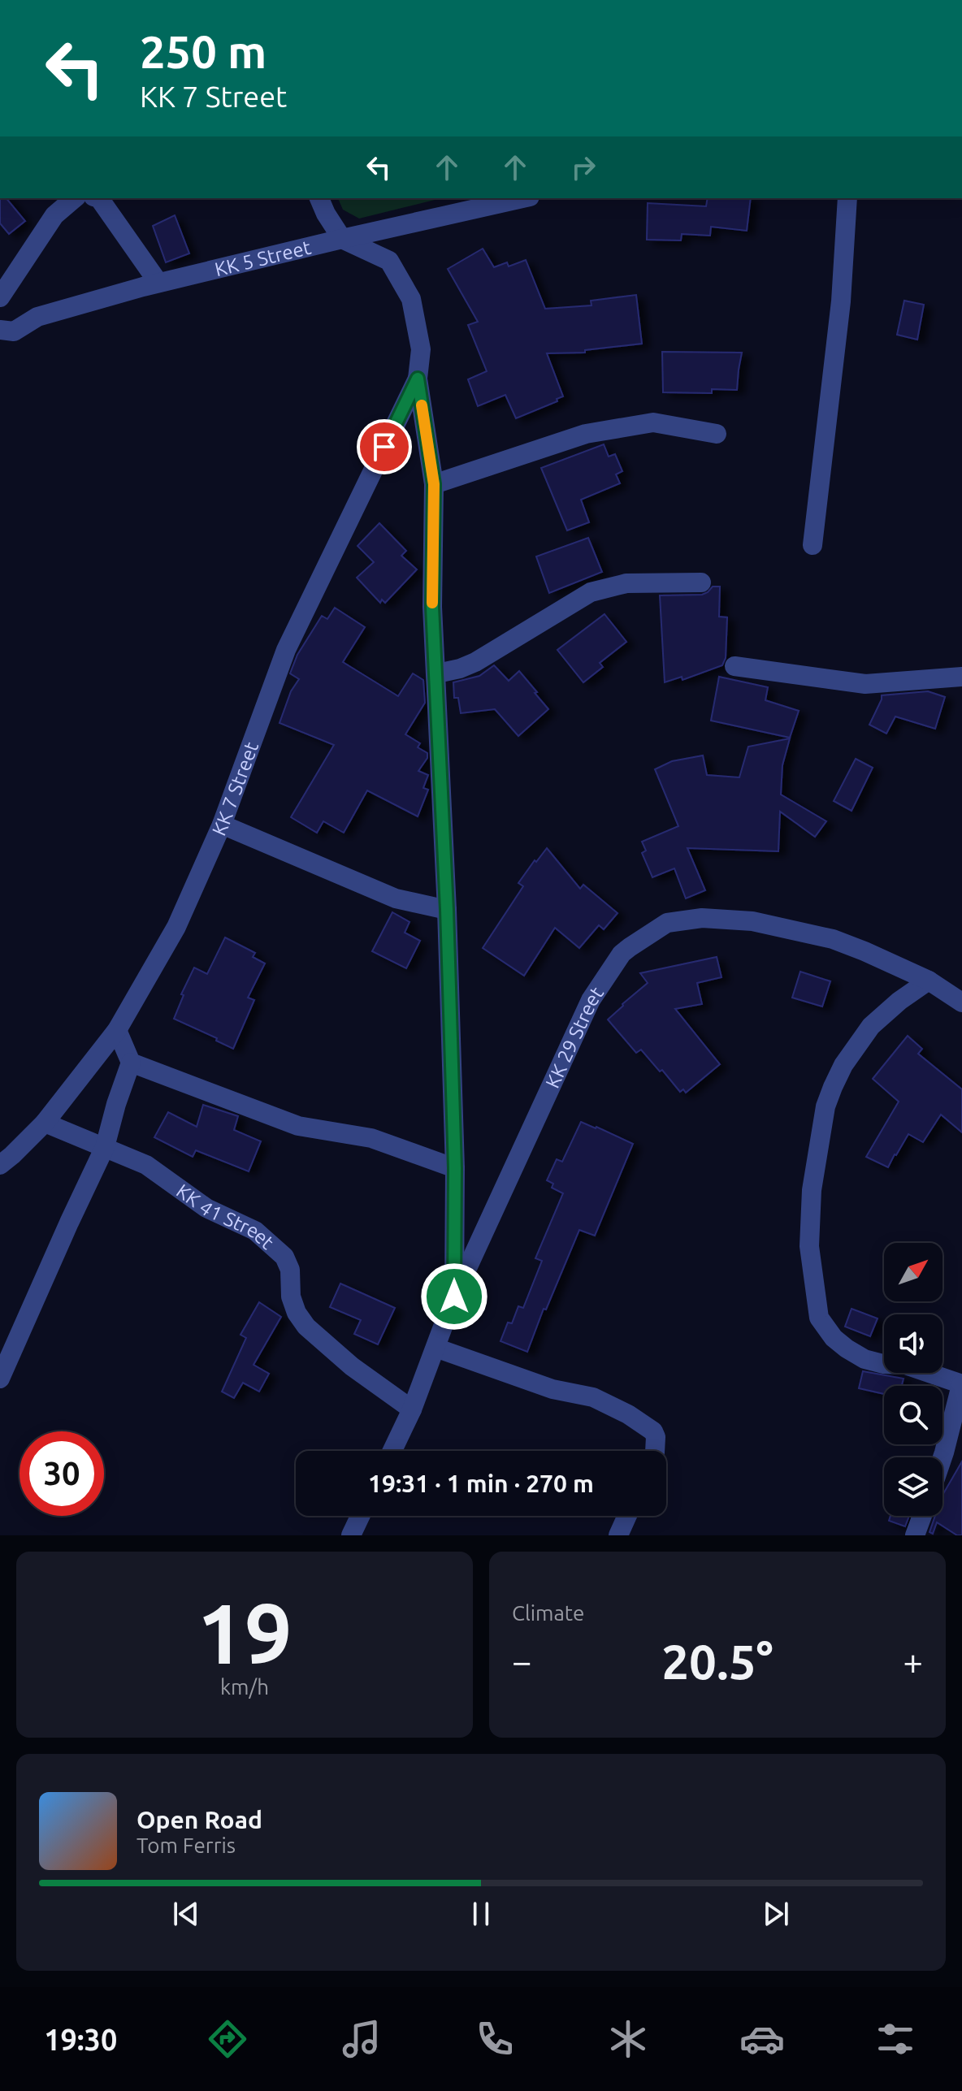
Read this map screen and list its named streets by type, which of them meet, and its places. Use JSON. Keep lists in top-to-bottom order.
{
  "streets": {
    "street": [
      "KK 5 Street",
      "KK 7 Street",
      "KK 29 Street",
      "KK 41 Street"
    ]
  },
  "crossings": [
    ["KK 5 Street", "KK 7 Street"],
    ["KK 7 Street", "KK 29 Street"],
    ["KK 7 Street", "KK 41 Street"],
    ["KK 29 Street", "KK 41 Street"]
  ],
  "north": "top right",
  "page": {
    "turn": ["250 m", "KK 7 Street"],
    "limit": "30",
    "trip": "19:31 · 1 min · 270 m",
    "tile": [
      ["19", "km/h"],
      "Climate"
    ],
    "heat": ["−", "20.5°", "+"],
    "song": ["Open Road", "Tom Ferris"],
    "tabs": "19:30"
  }
}
